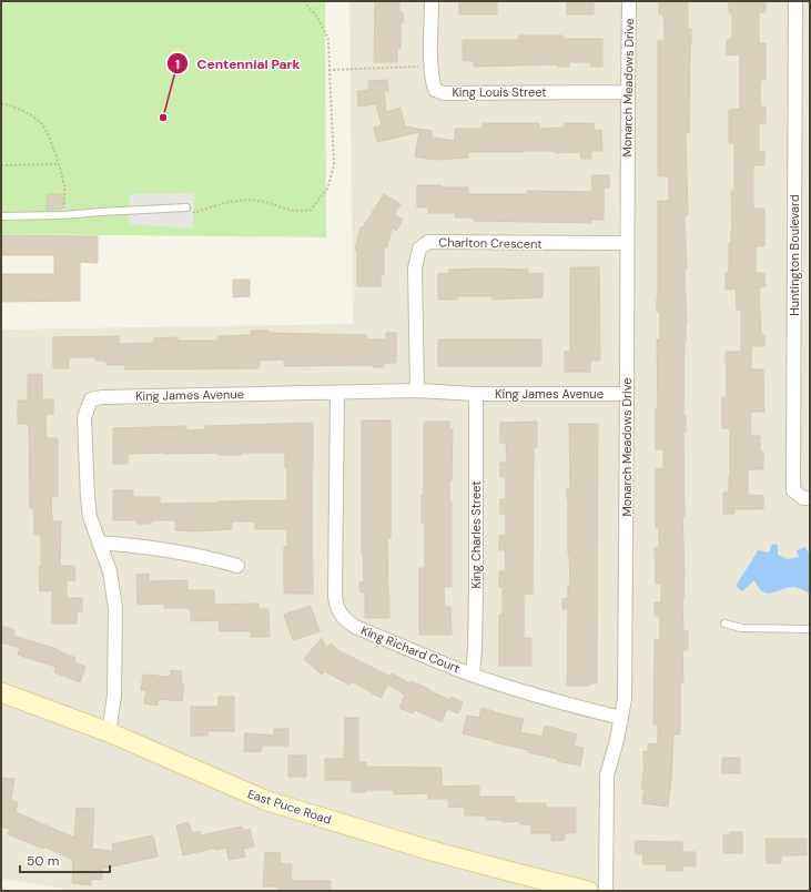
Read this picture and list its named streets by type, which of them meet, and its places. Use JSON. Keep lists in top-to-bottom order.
{
  "streets": {
    "main road": ["East Puce Road"],
    "street": [
      "Monarch Meadows Drive",
      "King Louis Street",
      "Charlton Crescent",
      "Huntington Boulevard",
      "King James Avenue",
      "King Charles Street",
      "King Richard Court"
    ]
  },
  "crossings": [
    ["Monarch Meadows Drive", "King Louis Street"],
    ["Monarch Meadows Drive", "Charlton Crescent"],
    ["Monarch Meadows Drive", "King James Avenue"],
    ["Monarch Meadows Drive", "King Richard Court"],
    ["Charlton Crescent", "King James Avenue"],
    ["King James Avenue", "King Charles Street"],
    ["King James Avenue", "King Richard Court"],
    ["King James Avenue", "East Puce Road"],
    ["King Charles Street", "King Richard Court"]
  ],
  "places": ["Centennial Park"],
  "scale_bar": "50 m"
}
